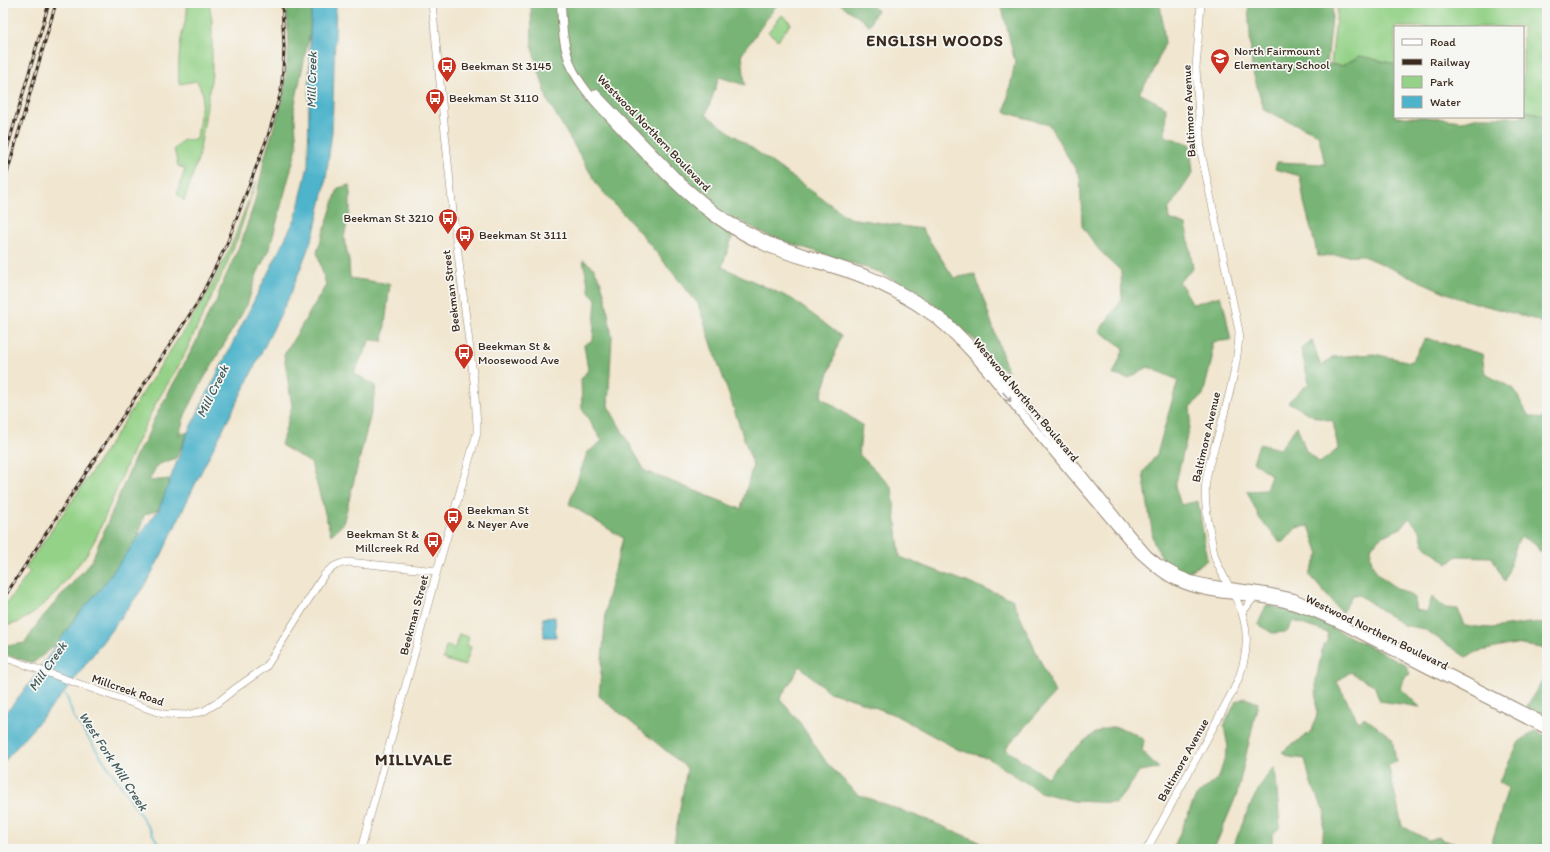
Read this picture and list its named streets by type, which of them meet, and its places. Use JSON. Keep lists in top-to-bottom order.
{
  "streets": {
    "main road": ["Westwood Northern Boulevard"],
    "street": ["Baltimore Avenue", "Beekman Street", "Millcreek Road"]
  },
  "crossings": [
    ["Baltimore Avenue", "Westwood Northern Boulevard"],
    ["Beekman Street", "Millcreek Road"]
  ],
  "districts": ["ENGLISH WOODS", "MILLVALE"],
  "water": ["Mill Creek", "West Fork Mill Creek"],
  "places": {
    "school or university": ["North Fairmount Elementary School"],
    "bus stop": [
      "Beekman St 3145",
      "Beekman St 3110",
      "Beekman St 3210",
      "Beekman St 3111",
      "Beekman St & Moosewood Ave",
      "Beekman St & Neyer Ave",
      "Beekman St & Millcreek Rd"
    ]
  },
  "legend": [
    "Road",
    "Railway",
    "Park",
    "Water"
  ]
}
